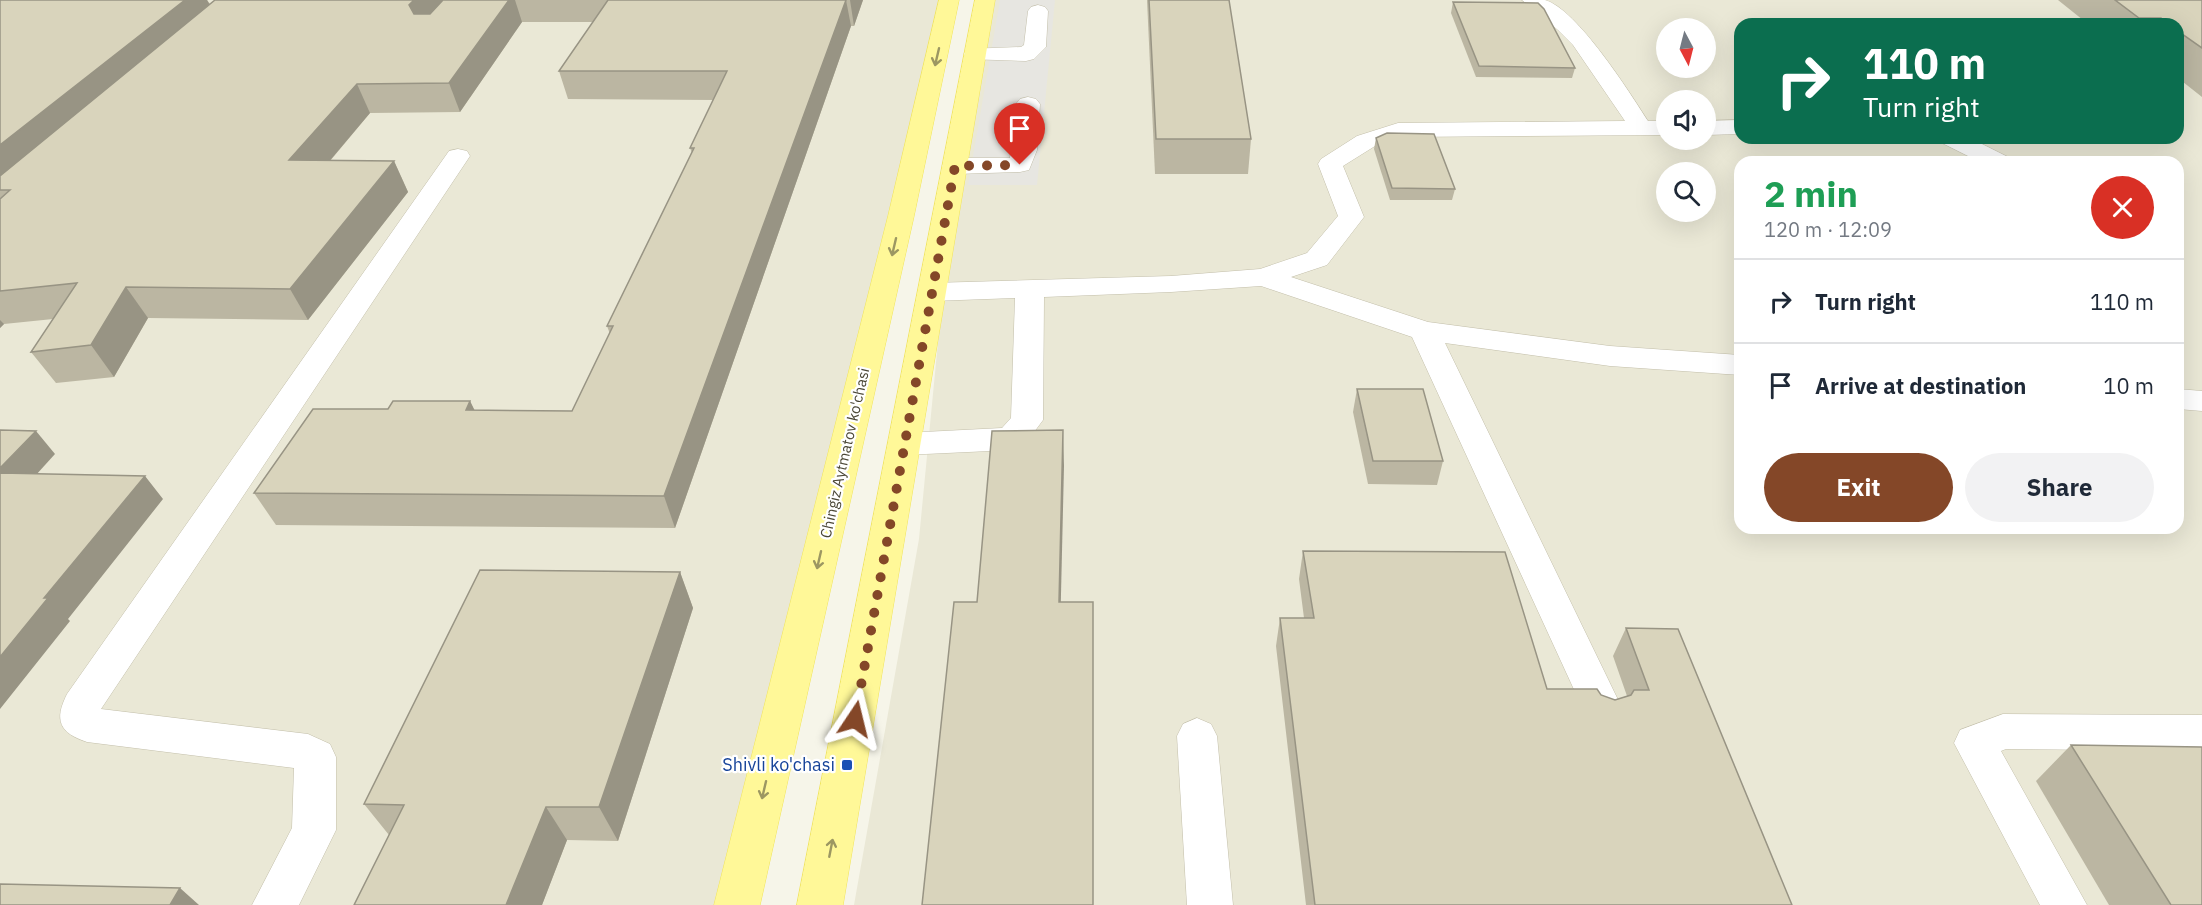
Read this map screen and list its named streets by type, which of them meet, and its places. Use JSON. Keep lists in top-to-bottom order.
{
  "streets": {
    "main road": ["Chingiz Aytmatov ko'chasi"]
  },
  "places": {
    "transit": ["Shivli ko'chasi"]
  },
  "north": "bottom",
  "page": {
    "turn": ["110 m", "Turn right"],
    "heading": ["2 min", "120 m · 12:09"],
    "list": [
      {
        "name": "Turn right",
        "value": "110 m"
      },
      {
        "name": "Arrive at destination",
        "value": "10 m"
      }
    ],
    "buttons": ["Exit", "Share"]
  }
}
